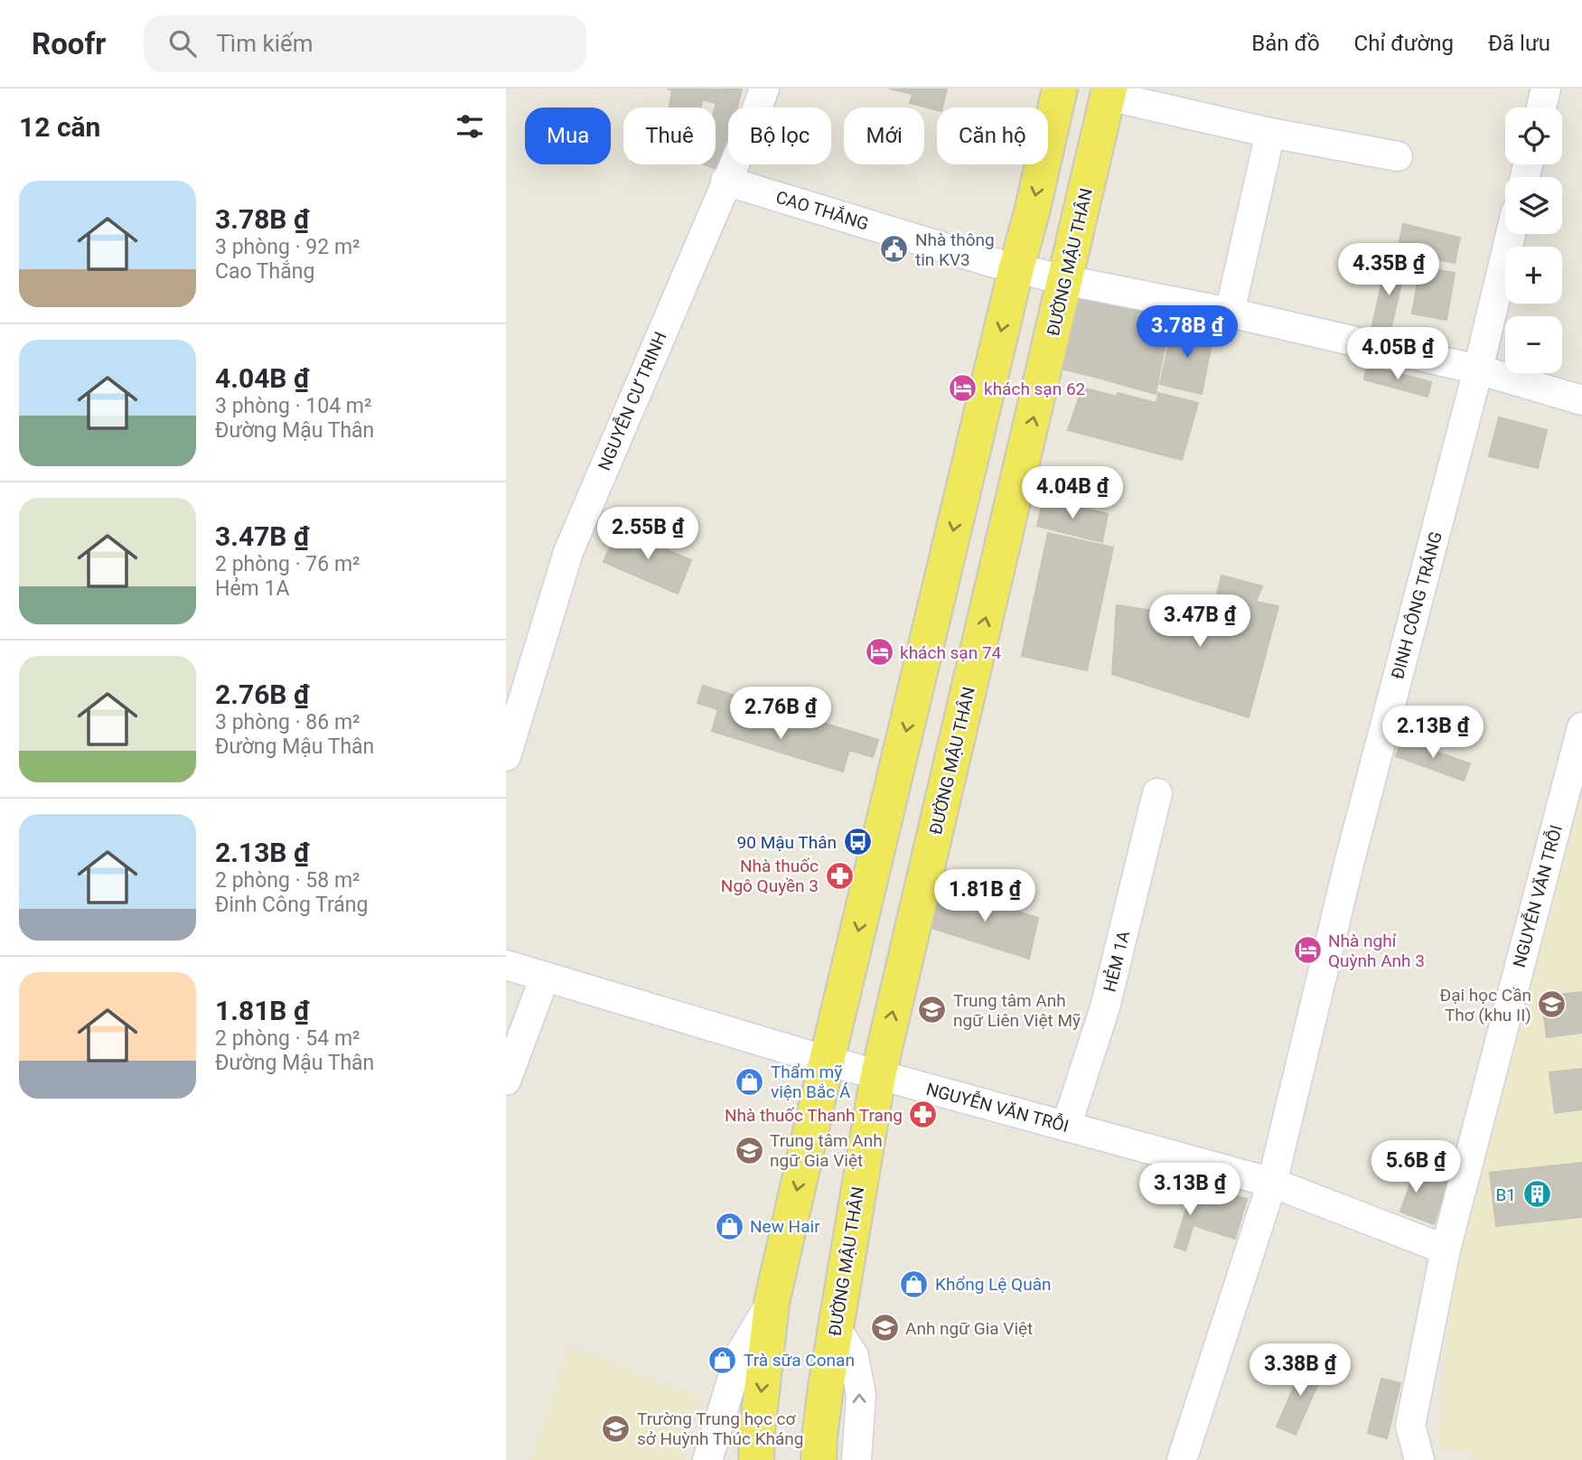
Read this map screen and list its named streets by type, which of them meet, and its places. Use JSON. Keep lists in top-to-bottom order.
{
  "streets": {
    "main road": ["ĐƯỜNG MẬU THÂN"],
    "street": [
      "CAO THẮNG",
      "NGUYỄN CƯ TRINH",
      "ĐINH CÔNG TRÁNG",
      "NGUYỄN VĂN TRỖI",
      "HẺM 1A"
    ]
  },
  "crossings": [
    ["CAO THẮNG", "ĐƯỜNG MẬU THÂN"],
    ["CAO THẮNG", "NGUYỄN CƯ TRINH"],
    ["CAO THẮNG", "ĐINH CÔNG TRÁNG"],
    ["ĐƯỜNG MẬU THÂN", "NGUYỄN VĂN TRỖI"],
    ["ĐINH CÔNG TRÁNG", "NGUYỄN VĂN TRỖI"],
    ["NGUYỄN VĂN TRỖI", "HẺM 1A"]
  ],
  "places": {
    "public building": ["Nhà thông tin KV3"],
    "hotel": ["khách sạn 62", "khách sạn 74", "Nhà nghỉ Quỳnh Anh 3"],
    "bus stop": ["90 Mậu Thân"],
    "pharmacy": ["Nhà thuốc Ngô Quyền 3", "Nhà thuốc Thanh Trang"],
    "school or university": [
      "Đại học Cần Thơ (khu II)",
      "Trung tâm Anh ngữ Liên Việt Mỹ",
      "Trung tâm Anh ngữ Gia Việt",
      "Anh ngữ Gia Việt",
      "Trường Trung học cơ sở Huỳnh Thúc Kháng"
    ],
    "shop": [
      "Thẩm mỹ viện Bắc Á",
      "New Hair",
      "Khổng Lệ Quân",
      "Trà sữa Conan"
    ],
    "building": ["B1"]
  },
  "page": {
    "header": "Roofr",
    "search": "Tìm kiếm",
    "nav": ["Bản đồ", "Chỉ đường", "Đã lưu"],
    "heading": "12 căn",
    "map_buttons": ["+", "−"],
    "chip": [
      "Mua",
      "Thuê",
      "Bộ lọc",
      "Mới",
      "Căn hộ"
    ],
    "list": [
      {
        "name": "3.78B ₫",
        "note": "3 phòng · 92 m² · Cao Thắng"
      },
      {
        "name": "4.04B ₫",
        "note": "3 phòng · 104 m² · Đường Mậu Thân"
      },
      {
        "name": "3.47B ₫",
        "note": "2 phòng · 76 m² · Hẻm 1A"
      },
      {
        "name": "2.76B ₫",
        "note": "3 phòng · 86 m² · Đường Mậu Thân"
      },
      {
        "name": "2.13B ₫",
        "note": "2 phòng · 58 m² · Đinh Công Tráng"
      },
      {
        "name": "1.81B ₫",
        "note": "2 phòng · 54 m² · Đường Mậu Thân"
      }
    ],
    "price": [
      "4.35B ₫",
      "3.78B ₫",
      "4.05B ₫",
      "4.04B ₫",
      "2.55B ₫",
      "3.47B ₫",
      "2.76B ₫",
      "2.13B ₫",
      "1.81B ₫",
      "5.6B ₫",
      "3.13B ₫",
      "3.38B ₫"
    ]
  }
}
